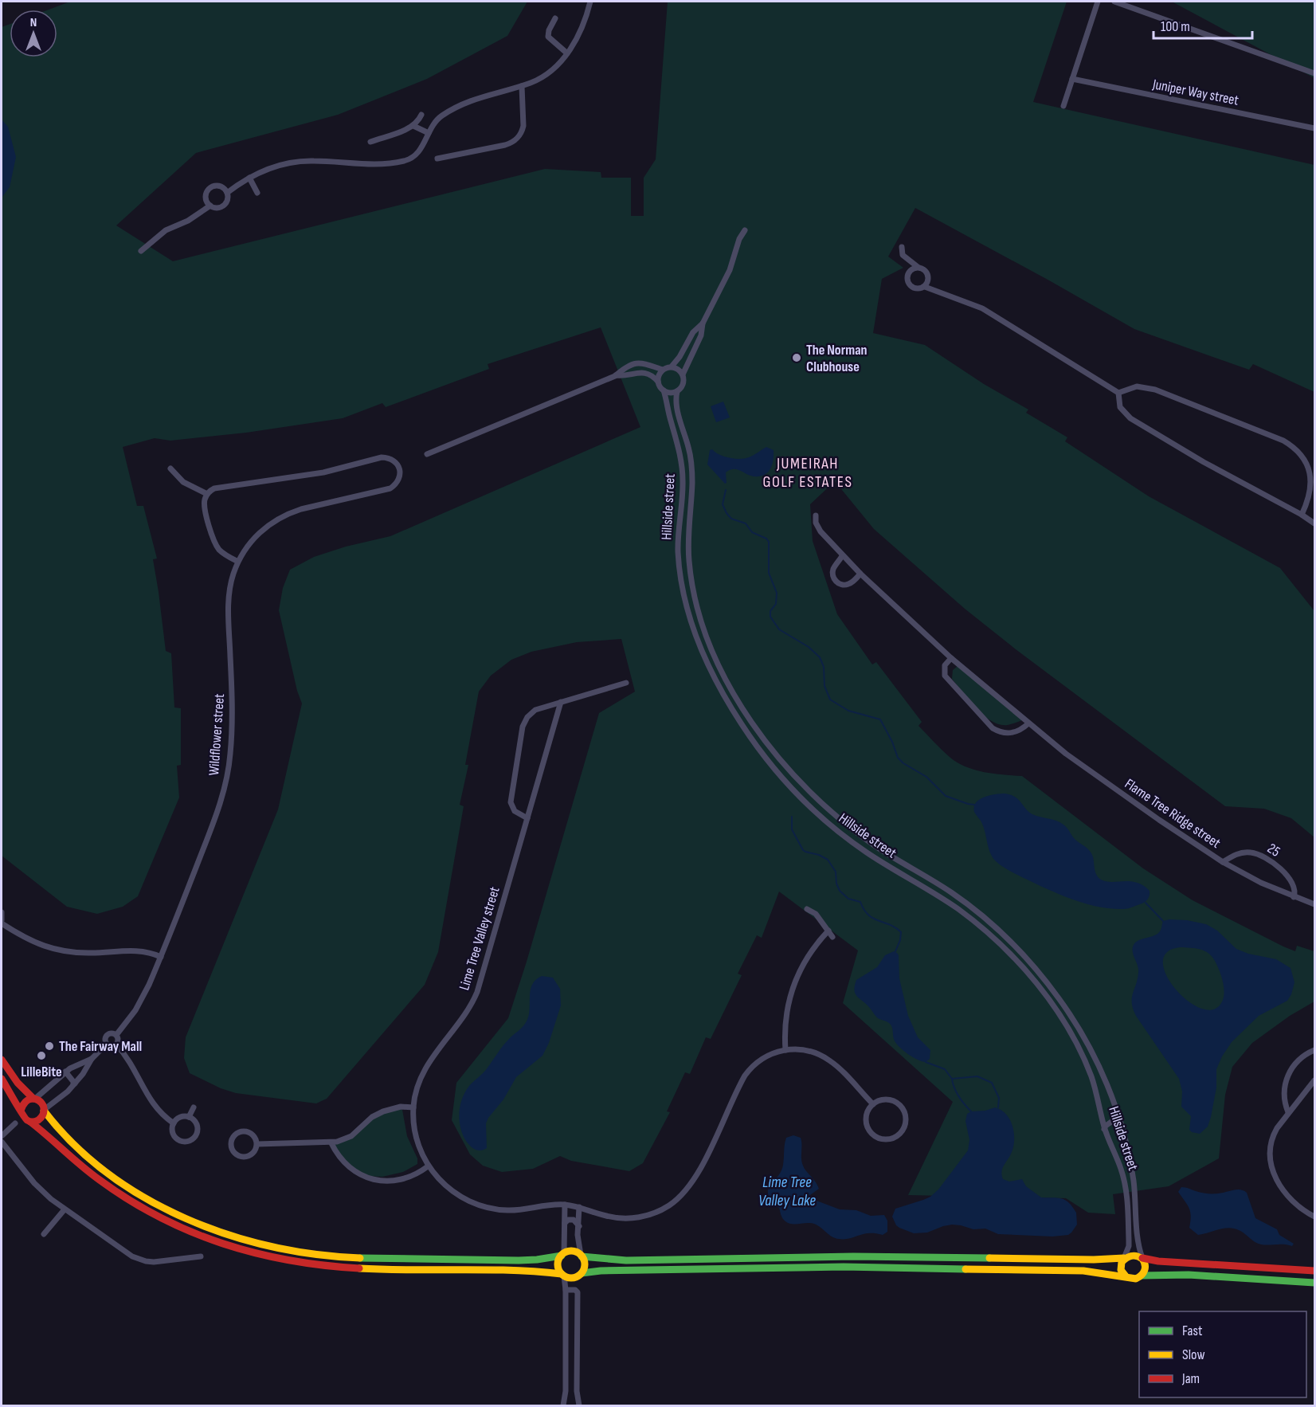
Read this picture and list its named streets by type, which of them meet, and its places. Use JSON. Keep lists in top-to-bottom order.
{
  "streets": {
    "street": [
      "Juniper Way street",
      "Hillside street",
      "Wildflower street",
      "Flame Tree Ridge street",
      "25",
      "Lime Tree Valley street"
    ]
  },
  "crossings": [
    ["Flame Tree Ridge street", "25"]
  ],
  "districts": ["JUMEIRAH GOLF ESTATES"],
  "water": ["Lime Tree Valley Lake"],
  "places": ["The Norman Clubhouse", "The Fairway Mall", "LilleBite"],
  "legend": ["Fast", "Slow", "Jam"],
  "scale_bar": "100 m",
  "north": "top"
}
